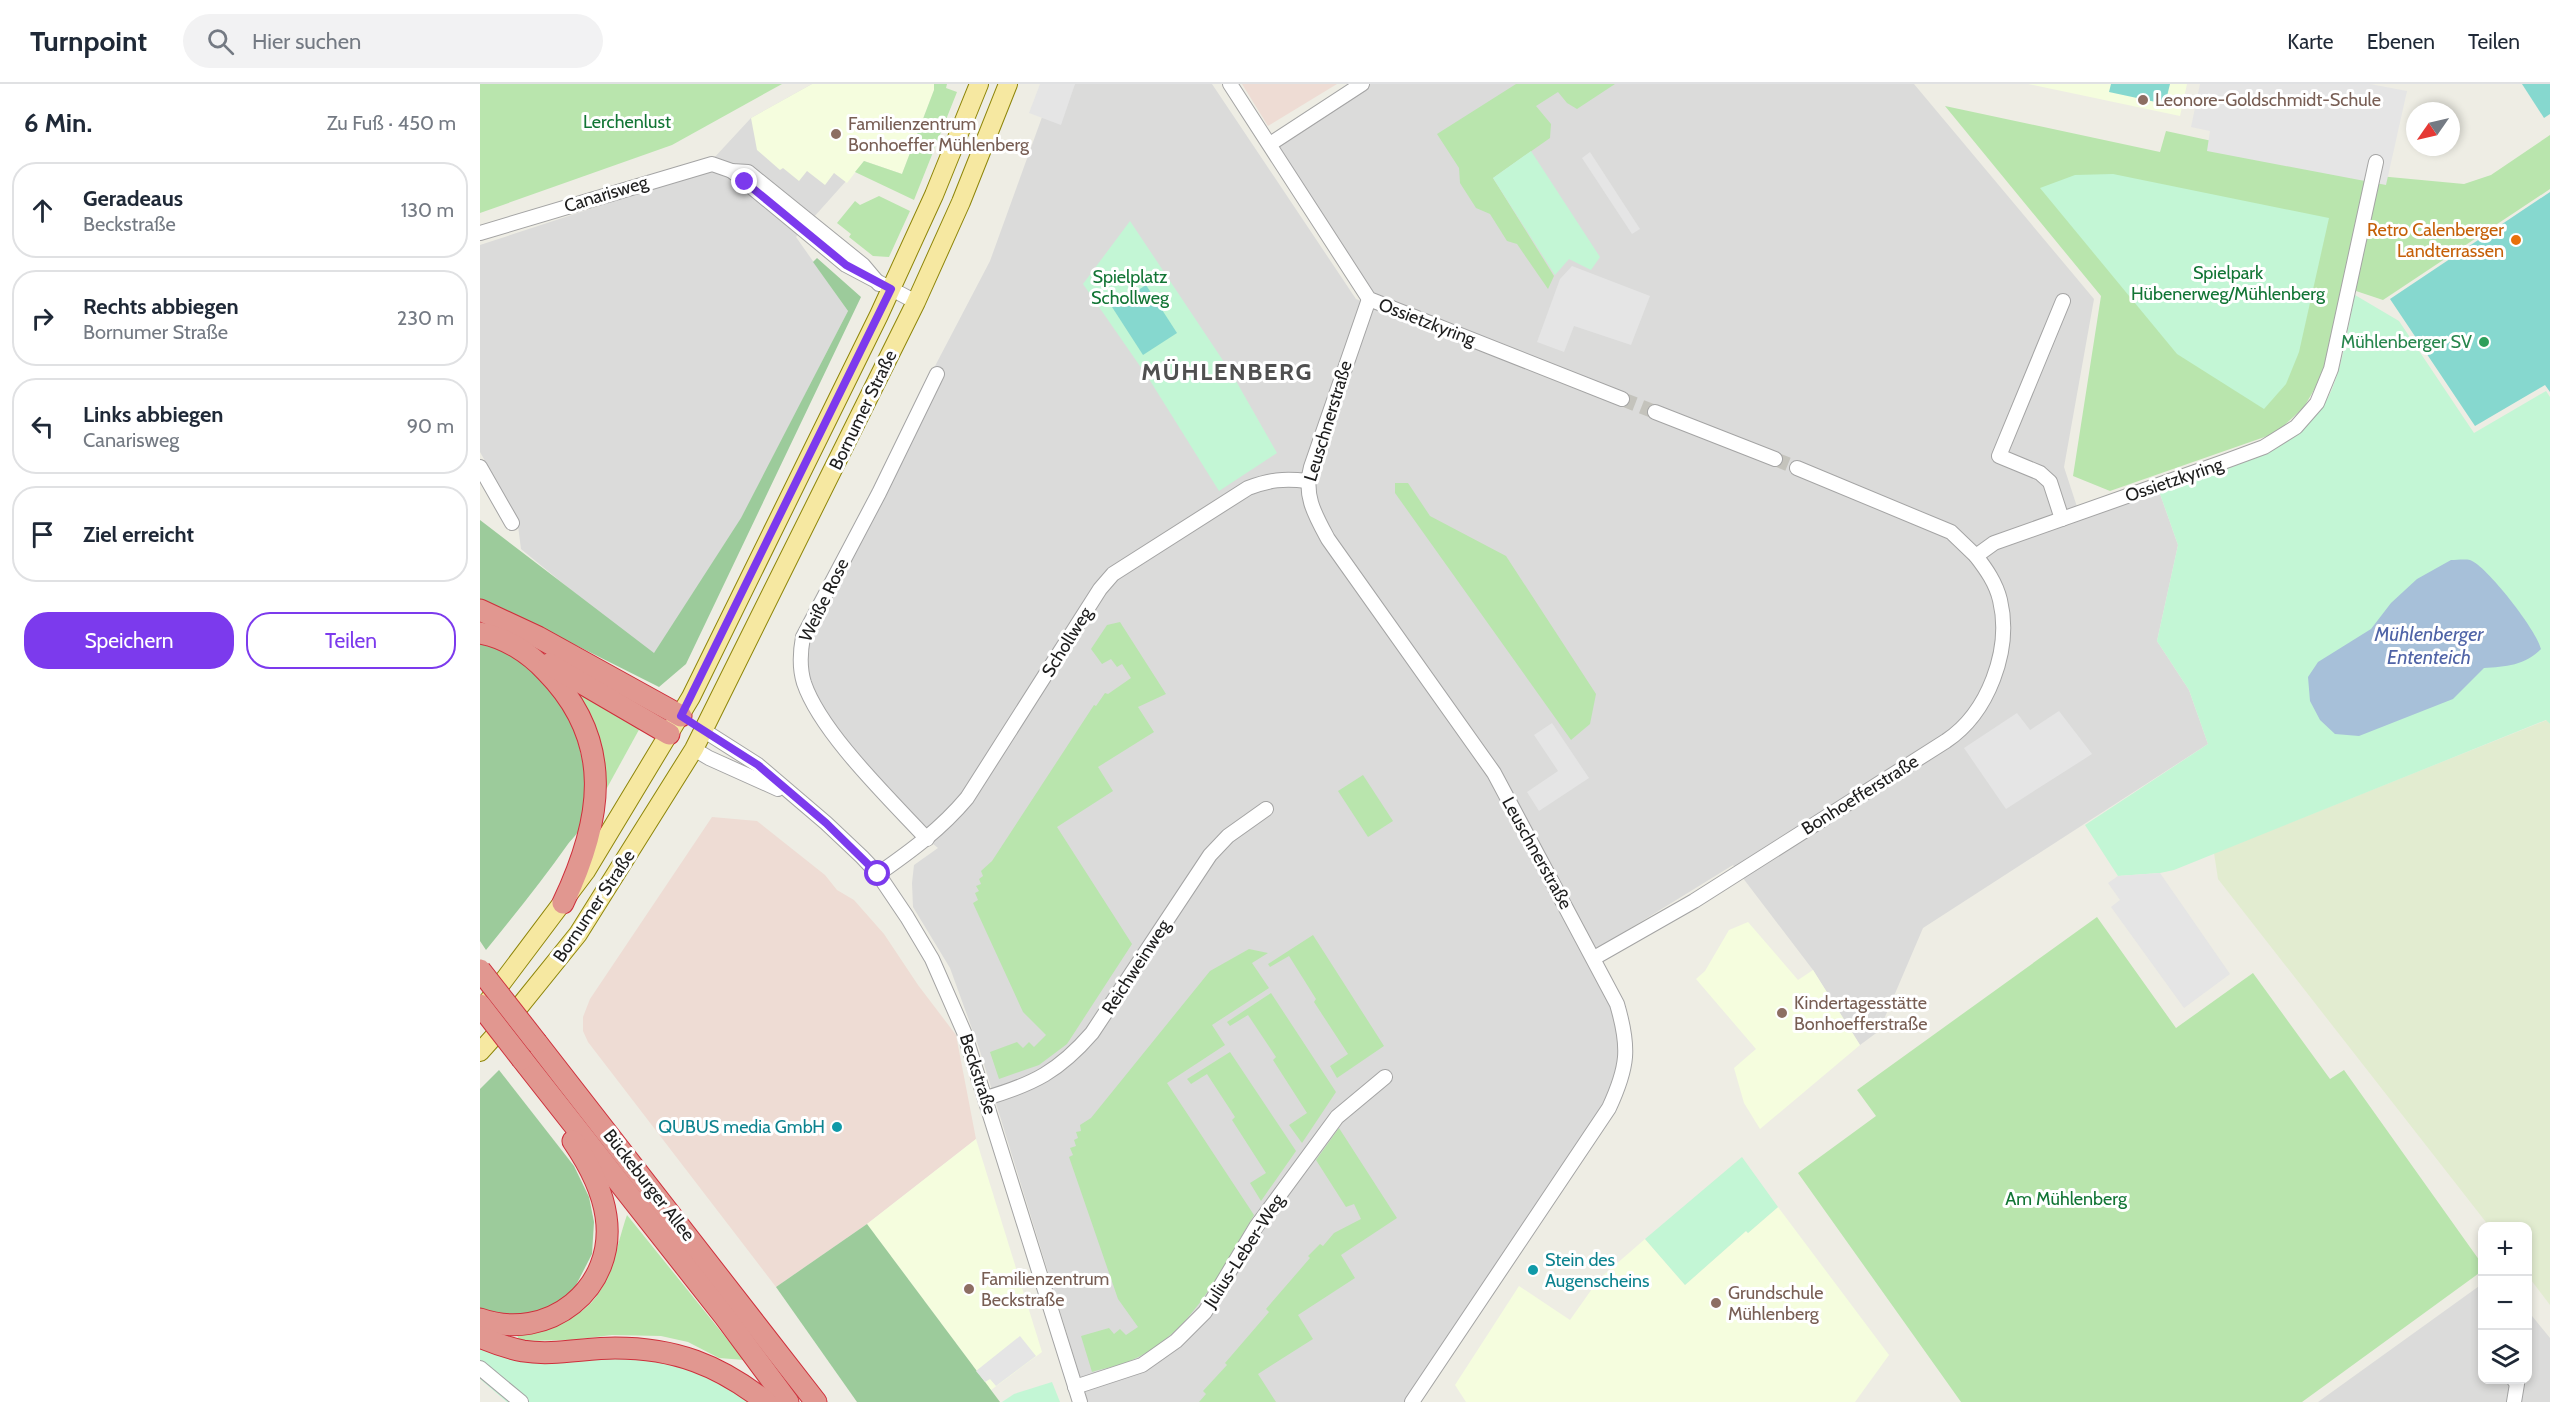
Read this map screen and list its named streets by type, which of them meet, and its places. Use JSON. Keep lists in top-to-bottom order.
{
  "streets": {
    "highway": ["Bückeburger Allee"],
    "main road": ["Bornumer Straße"],
    "street": [
      "Canarisweg",
      "Ossietzkyring",
      "Leuschnerstraße",
      "Weiße Rose",
      "Schollweg",
      "Bonhoefferstraße",
      "Reichweinweg",
      "Beckstraße",
      "Julius-Leber-Weg"
    ]
  },
  "crossings": [
    ["Canarisweg", "Bornumer Straße"],
    ["Ossietzkyring", "Leuschnerstraße"],
    ["Ossietzkyring", "Bonhoefferstraße"],
    ["Bornumer Straße", "Beckstraße"],
    ["Leuschnerstraße", "Schollweg"],
    ["Leuschnerstraße", "Bonhoefferstraße"],
    ["Weiße Rose", "Schollweg"],
    ["Schollweg", "Beckstraße"],
    ["Reichweinweg", "Beckstraße"],
    ["Beckstraße", "Julius-Leber-Weg"]
  ],
  "districts": ["MÜHLENBERG"],
  "water": ["Mühlenberger Ententeich"],
  "parks": [
    "Lerchenlust",
    "Spielpark Hübenerweg/Mühlenberg",
    "Spielplatz Schollweg",
    "Am Mühlenberg"
  ],
  "places": [
    "Leonore-Goldschmidt-Schule",
    "Familienzentrum Bonhoeffer Mühlenberg",
    "Retro Calenberger Landterrassen",
    "Mühlenberger SV",
    "Kindertagesstätte Bonhoefferstraße",
    "QUBUS media GmbH",
    "Stein des Augenscheins",
    "Familienzentrum Beckstraße",
    "Grundschule Mühlenberg"
  ],
  "north": "bottom left",
  "page": {
    "header": "Turnpoint",
    "search": "Hier suchen",
    "nav": ["Karte", "Ebenen", "Teilen"],
    "heading": ["6 Min.", "Zu Fuß · 450 m"],
    "list": [
      ["Geradeaus", "Beckstraße", "130 m"],
      ["Rechts abbiegen", "Bornumer Straße", "230 m"],
      ["Links abbiegen", "Canarisweg", "90 m"],
      "Ziel erreicht"
    ],
    "buttons": ["Speichern", "Teilen"],
    "map_buttons": ["+", "−"]
  }
}
